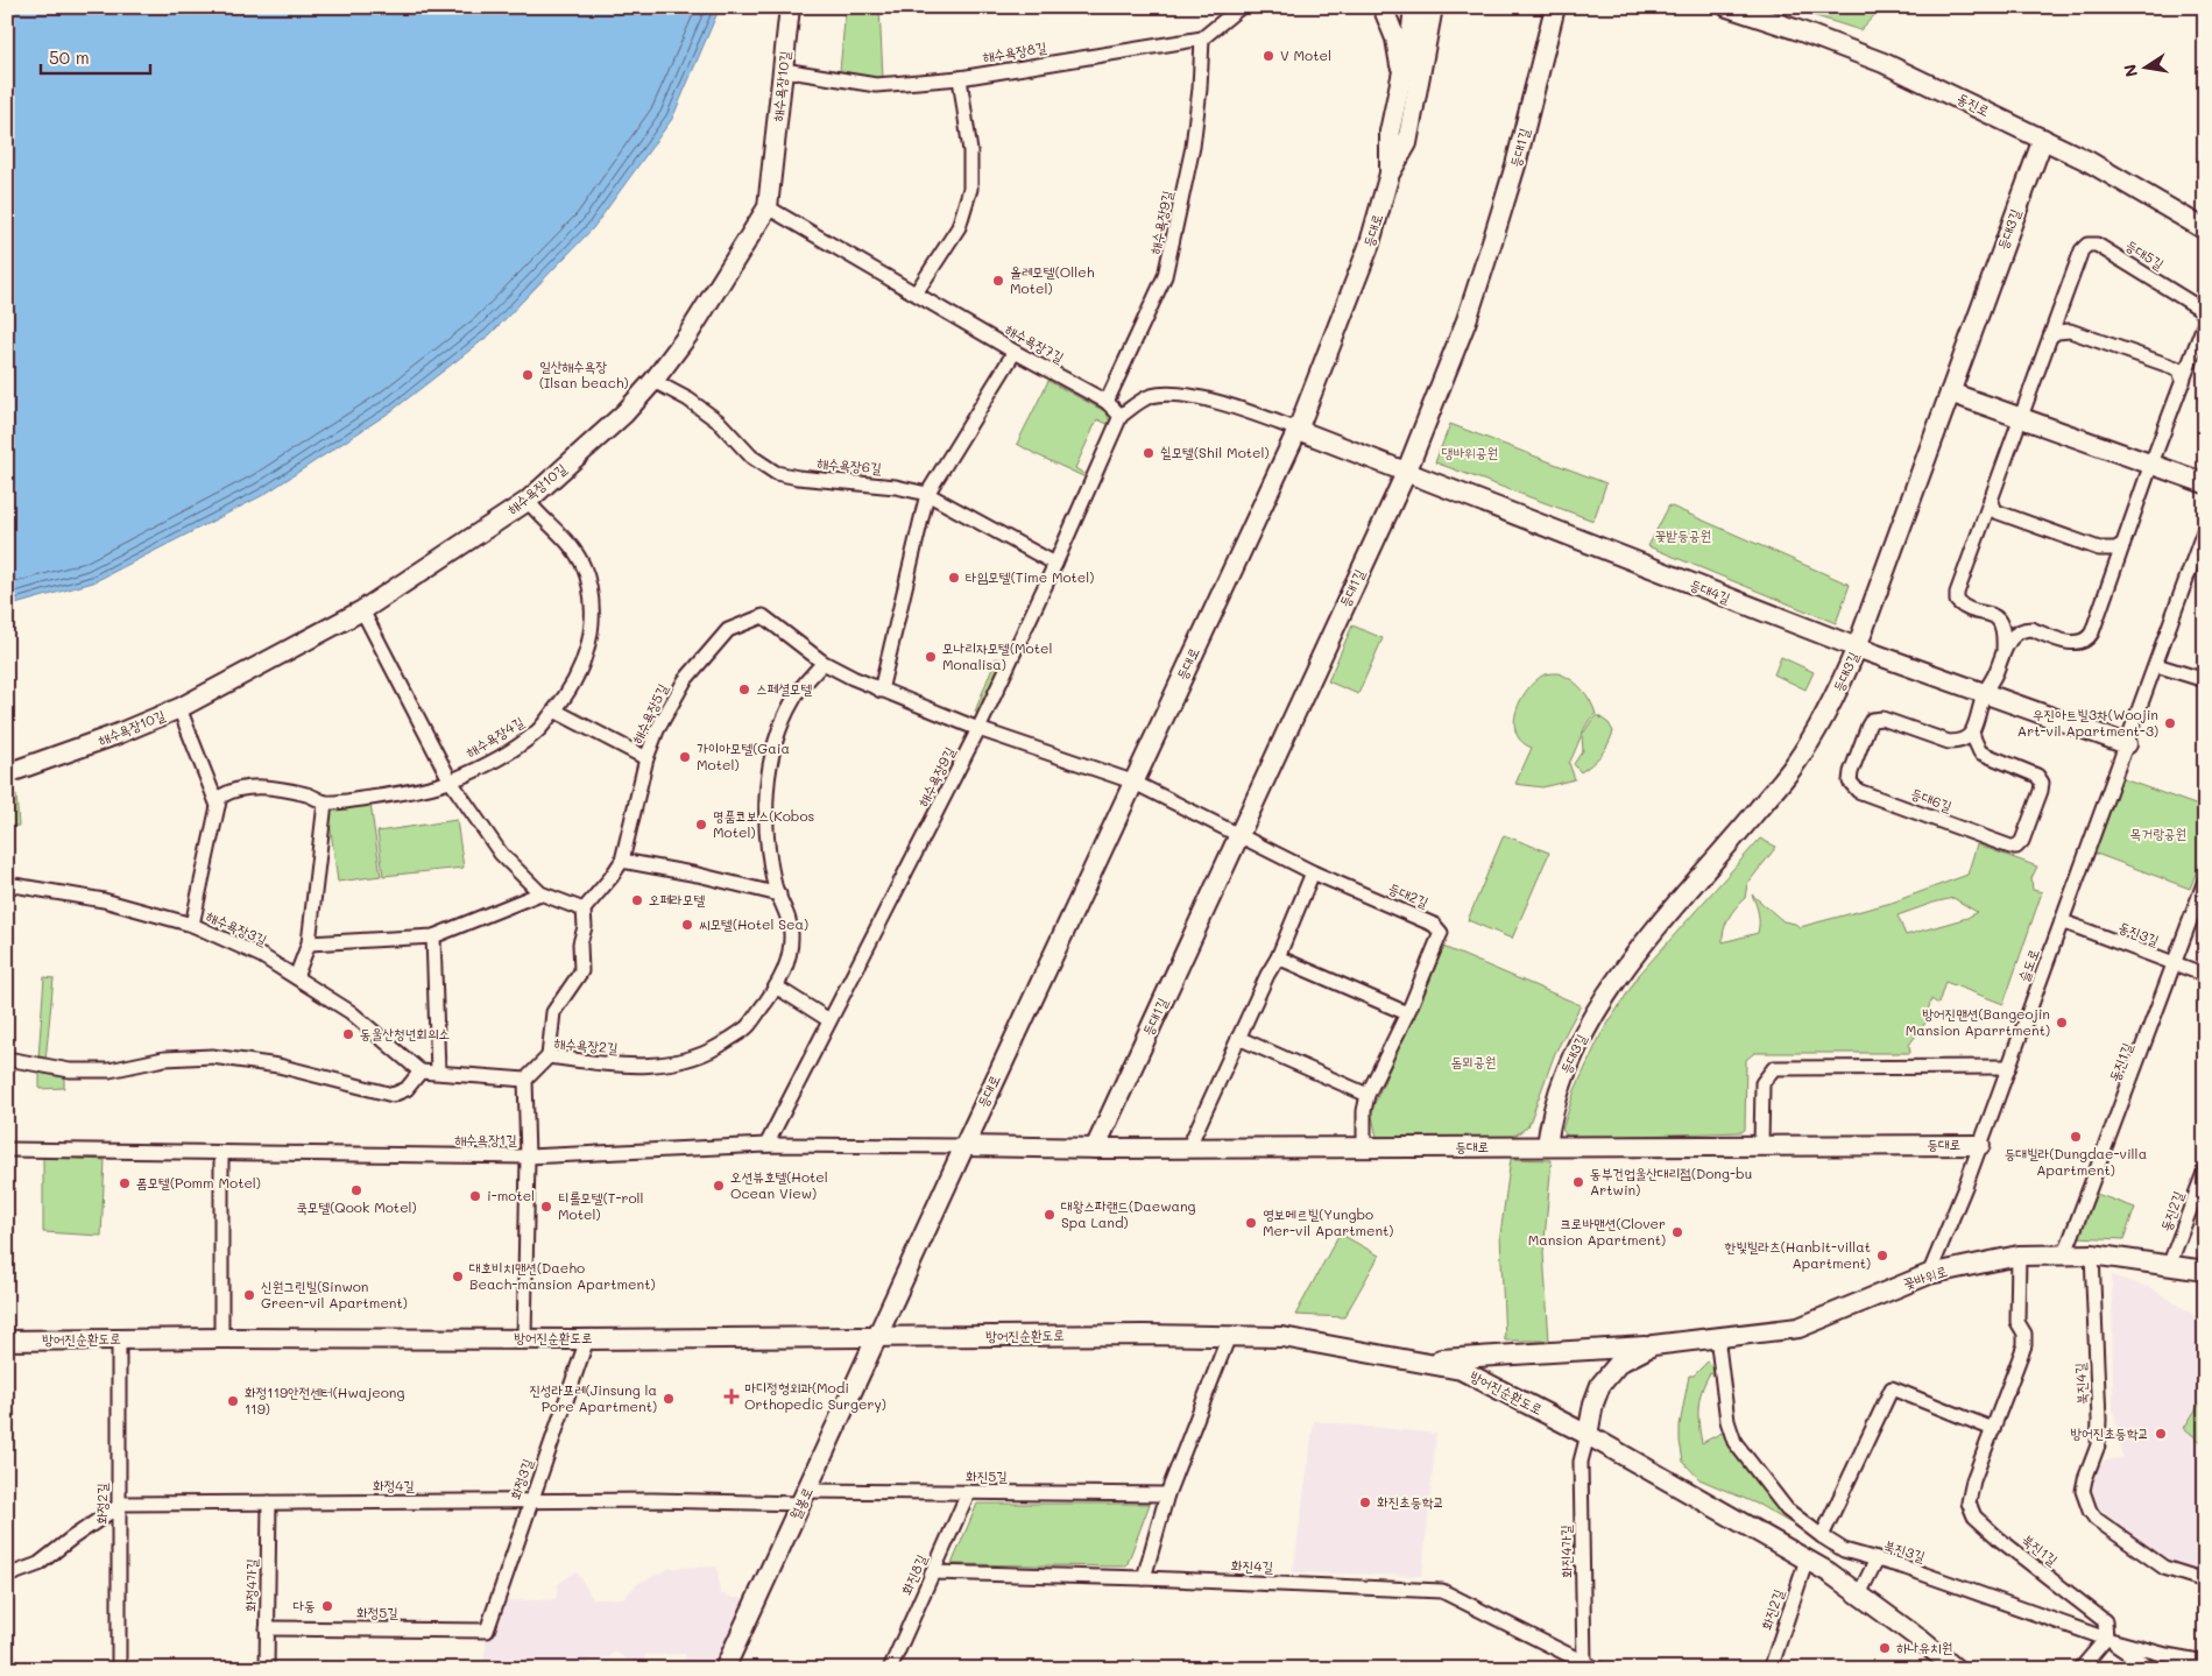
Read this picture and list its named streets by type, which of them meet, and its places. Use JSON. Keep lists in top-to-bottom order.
{
  "streets": {
    "street": [
      "해수욕장8길",
      "해수욕장10길",
      "동진로",
      "등대1길",
      "해수욕장9길",
      "등대3길",
      "등대로",
      "등대5길",
      "해수욕장7길",
      "해수욕장6길",
      "등대4길",
      "해수욕장5길",
      "해수욕장4길",
      "등대6길",
      "등대2길",
      "해수욕장3길",
      "동진3길",
      "슬도로",
      "해수욕장2길",
      "동진1길",
      "해수욕장1길",
      "동진2길",
      "꽃바위로",
      "방어진순환도로",
      "북진4길",
      "화진5길",
      "화정3길",
      "화정4길",
      "화정2길",
      "월봉로",
      "북진1길",
      "화진4가길",
      "북진3길",
      "화진4길",
      "화진8길",
      "화정4가길",
      "화진2길",
      "화정5길"
    ]
  },
  "crossings": [
    ["해수욕장8길", "해수욕장10길"],
    ["해수욕장8길", "해수욕장9길"],
    ["해수욕장10길", "해수욕장7길"],
    ["해수욕장10길", "해수욕장6길"],
    ["해수욕장10길", "해수욕장4길"],
    ["동진로", "등대3길"],
    ["등대1길", "등대로"],
    ["등대1길", "등대4길"],
    ["등대1길", "해수욕장5길"],
    ["등대1길", "등대2길"],
    ["해수욕장9길", "해수욕장7길"],
    ["해수욕장9길", "해수욕장6길"],
    ["해수욕장9길", "해수욕장5길"],
    ["해수욕장9길", "해수욕장1길"],
    ["등대3길", "등대로"],
    ["등대3길", "등대4길"],
    ["등대로", "등대4길"],
    ["등대로", "해수욕장5길"],
    ["등대로", "등대2길"],
    ["등대로", "슬도로"],
    ["등대로", "해수욕장1길"],
    ["등대로", "방어진순환도로"],
    ["등대로", "월봉로"],
    ["등대5길", "등대4길"],
    ["등대4길", "슬도로"],
    ["해수욕장5길", "등대2길"],
    ["해수욕장5길", "해수욕장2길"],
    ["동진3길", "슬도로"],
    ["동진3길", "동진1길"],
    ["슬도로", "꽃바위로"],
    ["동진1길", "꽃바위로"],
    ["동진2길", "꽃바위로"],
    ["꽃바위로", "방어진순환도로"],
    ["꽃바위로", "북진4길"],
    ["꽃바위로", "북진1길"],
    ["꽃바위로", "화진4가길"],
    ["꽃바위로", "북진3길"],
    ["방어진순환도로", "화정3길"],
    ["방어진순환도로", "화정2길"],
    ["방어진순환도로", "월봉로"],
    ["방어진순환도로", "화진4가길"],
    ["방어진순환도로", "화진2길"],
    ["화진5길", "화정4길"],
    ["화진5길", "월봉로"],
    ["화진5길", "화진8길"],
    ["화정3길", "화정4길"],
    ["화정3길", "화정5길"],
    ["화정4길", "화정2길"],
    ["화정4길", "월봉로"],
    ["화정4길", "화정4가길"],
    ["북진1길", "북진3길"],
    ["화진4가길", "화진4길"],
    ["화진4길", "화진8길"],
    ["화정4가길", "화정5길"]
  ],
  "parks": [
    "댕바위공원",
    "꽃받등공원",
    "목거랑공원",
    "돔뫼공원"
  ],
  "places": {
    "other": [
      "V Motel",
      "올레모텔(Olleh Motel)",
      "일산해수욕장 (Ilsan beach)",
      "쉴모텔(Shil Motel)",
      "타임모텔(Time Motel)",
      "모나리자모텔(Motel Monalisa)",
      "스페셜모텔",
      "우진아트빌3차(Woojin Art-vil Apartment-3)",
      "가이아모텔(Gaia Motel)",
      "명품코보스(Kobos Motel)",
      "오페라모텔",
      "씨모텔(Hotel Sea)",
      "방어진맨션(Bangeojin Mansion Aparrtment)",
      "동울산청년회의소",
      "등대빌라(Dungdae-villa Apartment)",
      "동부건업울산대리점(Dong-bu Artwin)",
      "폼모텔(Pomm Motel)",
      "오션뷰호텔(Hotel Ocean View)",
      "쿡모텔(Qook Motel)",
      "i-motel",
      "티롤모텔(T-roll Motel)",
      "대왕스파랜드(Daewang Spa Land)",
      "영보메르빌(Yungbo Mer-vil Apartment)",
      "크로바맨션(Clover Mansion Apartment)",
      "한빛빌라츠(Hanbit-villat Apartment)",
      "대호비치맨션(Daeho Beach-mansion Apartment)",
      "신원그린빌(Sinwon Green-vil Apartment)",
      "진성라포레(Jinsung la Pore Apartment)",
      "화정119안전센터(Hwajeong 119)",
      "방어진초등학교",
      "화진초등학교",
      "다동",
      "하나유치원"
    ],
    "health": ["마디정형외과(Modi Orthopedic Surgery)"]
  },
  "scale_bar": "50 m",
  "north": "left"
}
